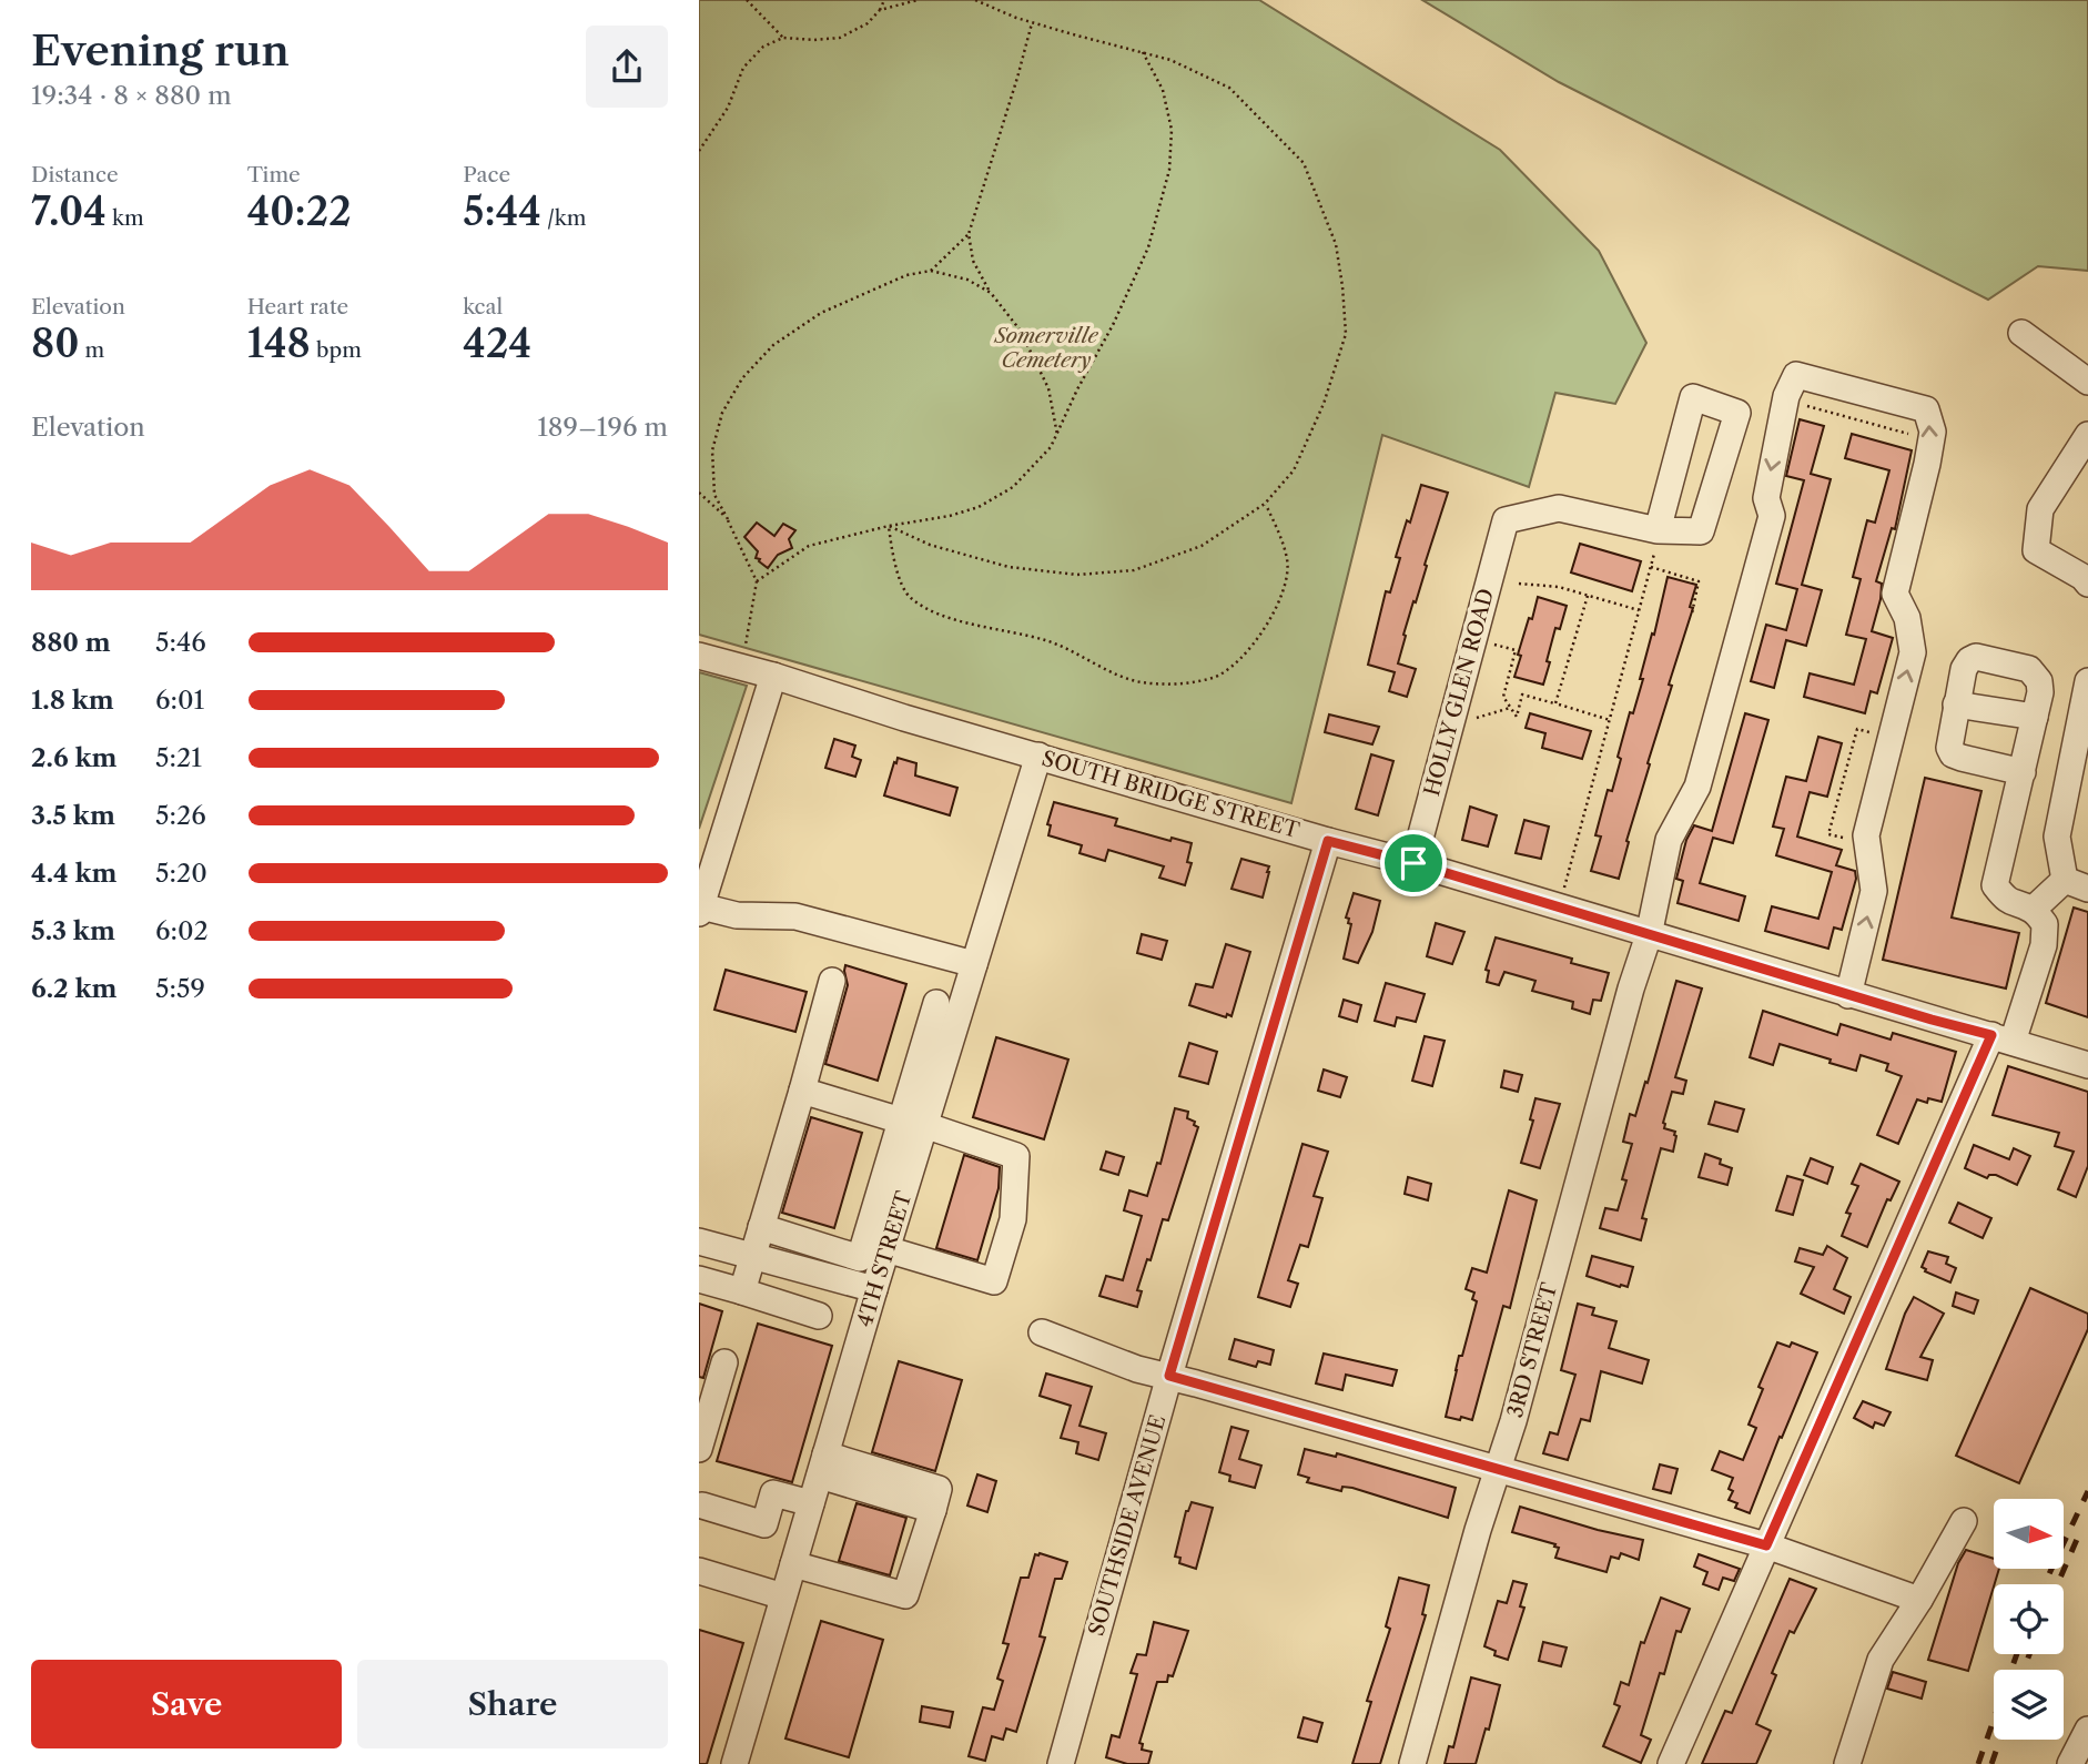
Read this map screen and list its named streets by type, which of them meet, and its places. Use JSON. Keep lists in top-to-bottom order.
{
  "streets": {
    "street": [
      "HOLLY GLEN ROAD",
      "SOUTH BRIDGE STREET",
      "4TH STREET",
      "3RD STREET",
      "SOUTHSIDE AVENUE"
    ]
  },
  "crossings": [
    ["HOLLY GLEN ROAD", "SOUTH BRIDGE STREET"],
    ["SOUTH BRIDGE STREET", "4TH STREET"],
    ["SOUTH BRIDGE STREET", "3RD STREET"],
    ["SOUTH BRIDGE STREET", "SOUTHSIDE AVENUE"]
  ],
  "parks": ["Somerville Cemetery"],
  "north": "right",
  "page": {
    "heading": ["Evening run", "19:34 · 8 × 880 m"],
    "stats": [
      ["Distance", "7.04 km"],
      ["Time", "40:22"],
      ["Pace", "5:44 /km"],
      ["Elevation", "80 m"],
      ["Heart rate", "148 bpm"],
      ["kcal", "424"]
    ],
    "chart": ["Elevation", "189–196 m"],
    "list": [
      {
        "name": "880 m",
        "note": "5:46"
      },
      {
        "name": "1.8 km",
        "note": "6:01"
      },
      {
        "name": "2.6 km",
        "note": "5:21"
      },
      {
        "name": "3.5 km",
        "note": "5:26"
      },
      {
        "name": "4.4 km",
        "note": "5:20"
      },
      {
        "name": "5.3 km",
        "note": "6:02"
      },
      {
        "name": "6.2 km",
        "note": "5:59"
      }
    ],
    "buttons": ["Save", "Share"]
  }
}
